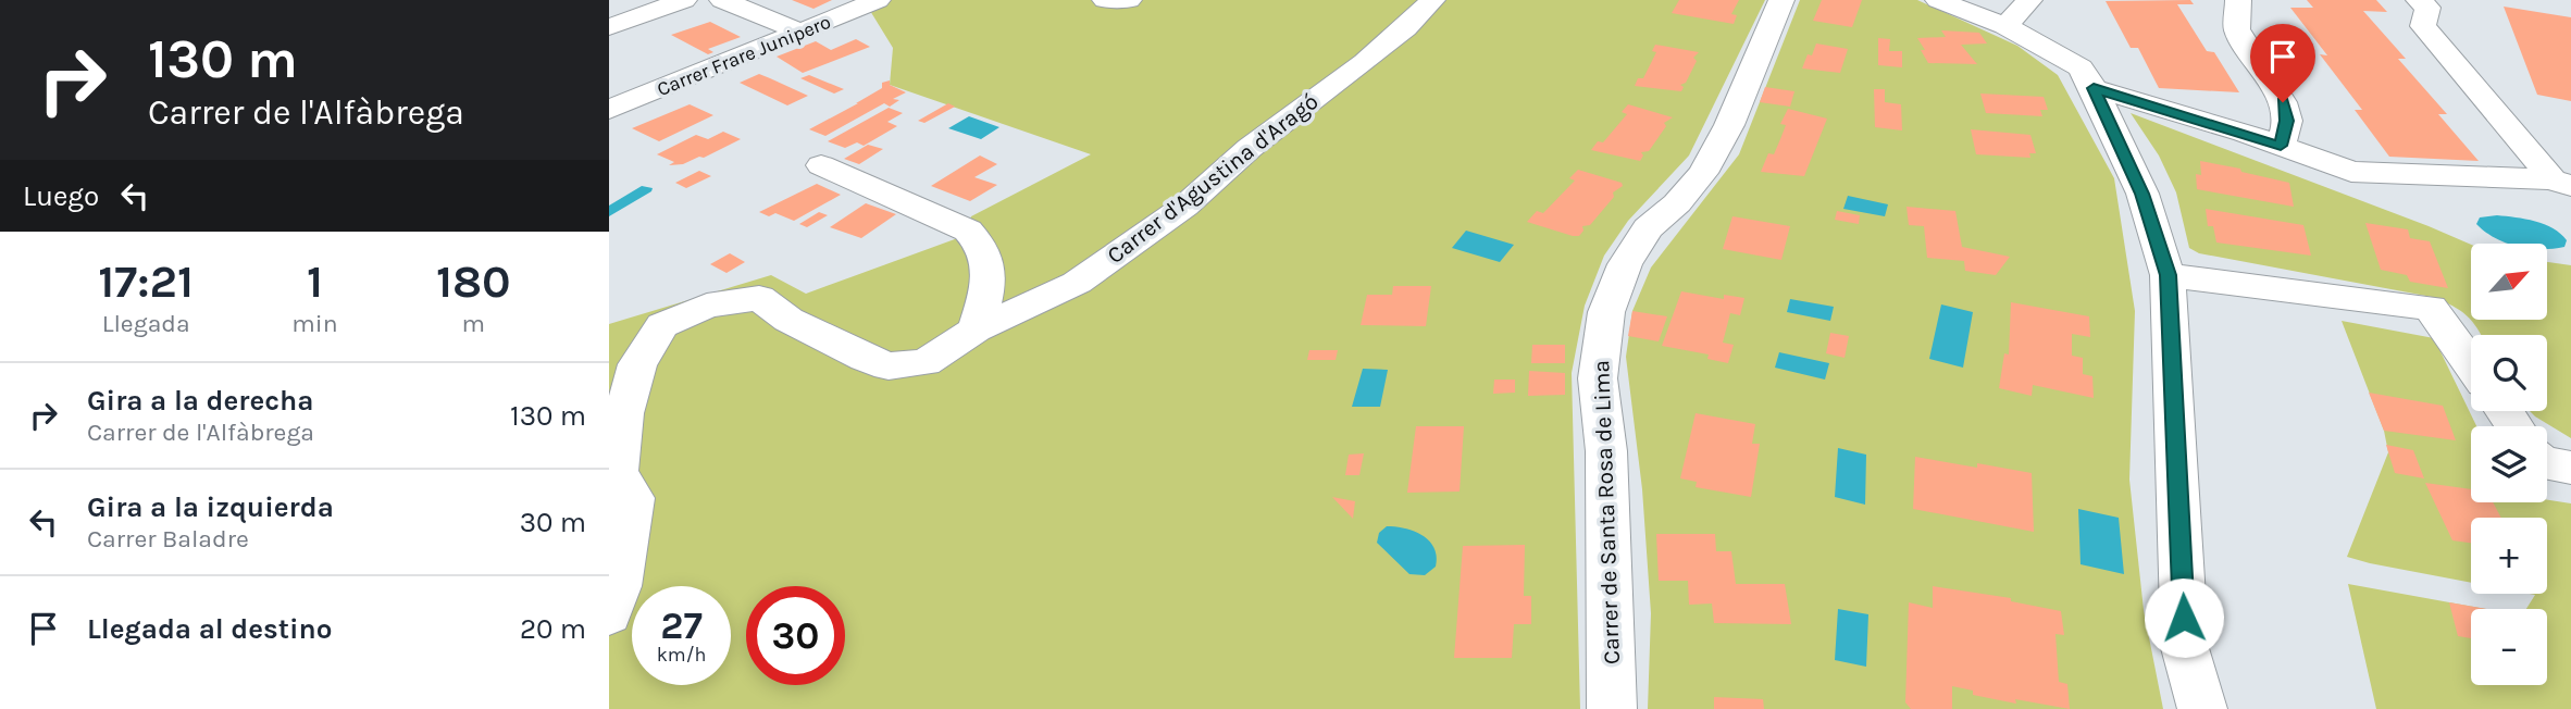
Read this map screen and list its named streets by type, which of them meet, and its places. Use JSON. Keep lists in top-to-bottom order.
{
  "streets": {
    "street": ["Carrer Frare Junipero", "Carrer d'Agustina d'Aragó", "Carrer de Santa Rosa de Lima"]
  },
  "north": "top right",
  "page": {
    "turn": ["130 m", "Carrer de l'Alfàbrega"],
    "then": "Luego",
    "eta": [
      "17:21",
      "Llegada",
      "1",
      "min",
      "180",
      "m"
    ],
    "map_buttons": ["+", "−"],
    "list": [
      {
        "name": "Gira a la derecha",
        "note": "Carrer de l'Alfàbrega",
        "value": "130 m"
      },
      {
        "name": "Gira a la izquierda",
        "note": "Carrer Baladre",
        "value": "30 m"
      },
      {
        "name": "Llegada al destino",
        "value": "20 m"
      }
    ],
    "speed": "27 km/h",
    "limit": "30"
  }
}
